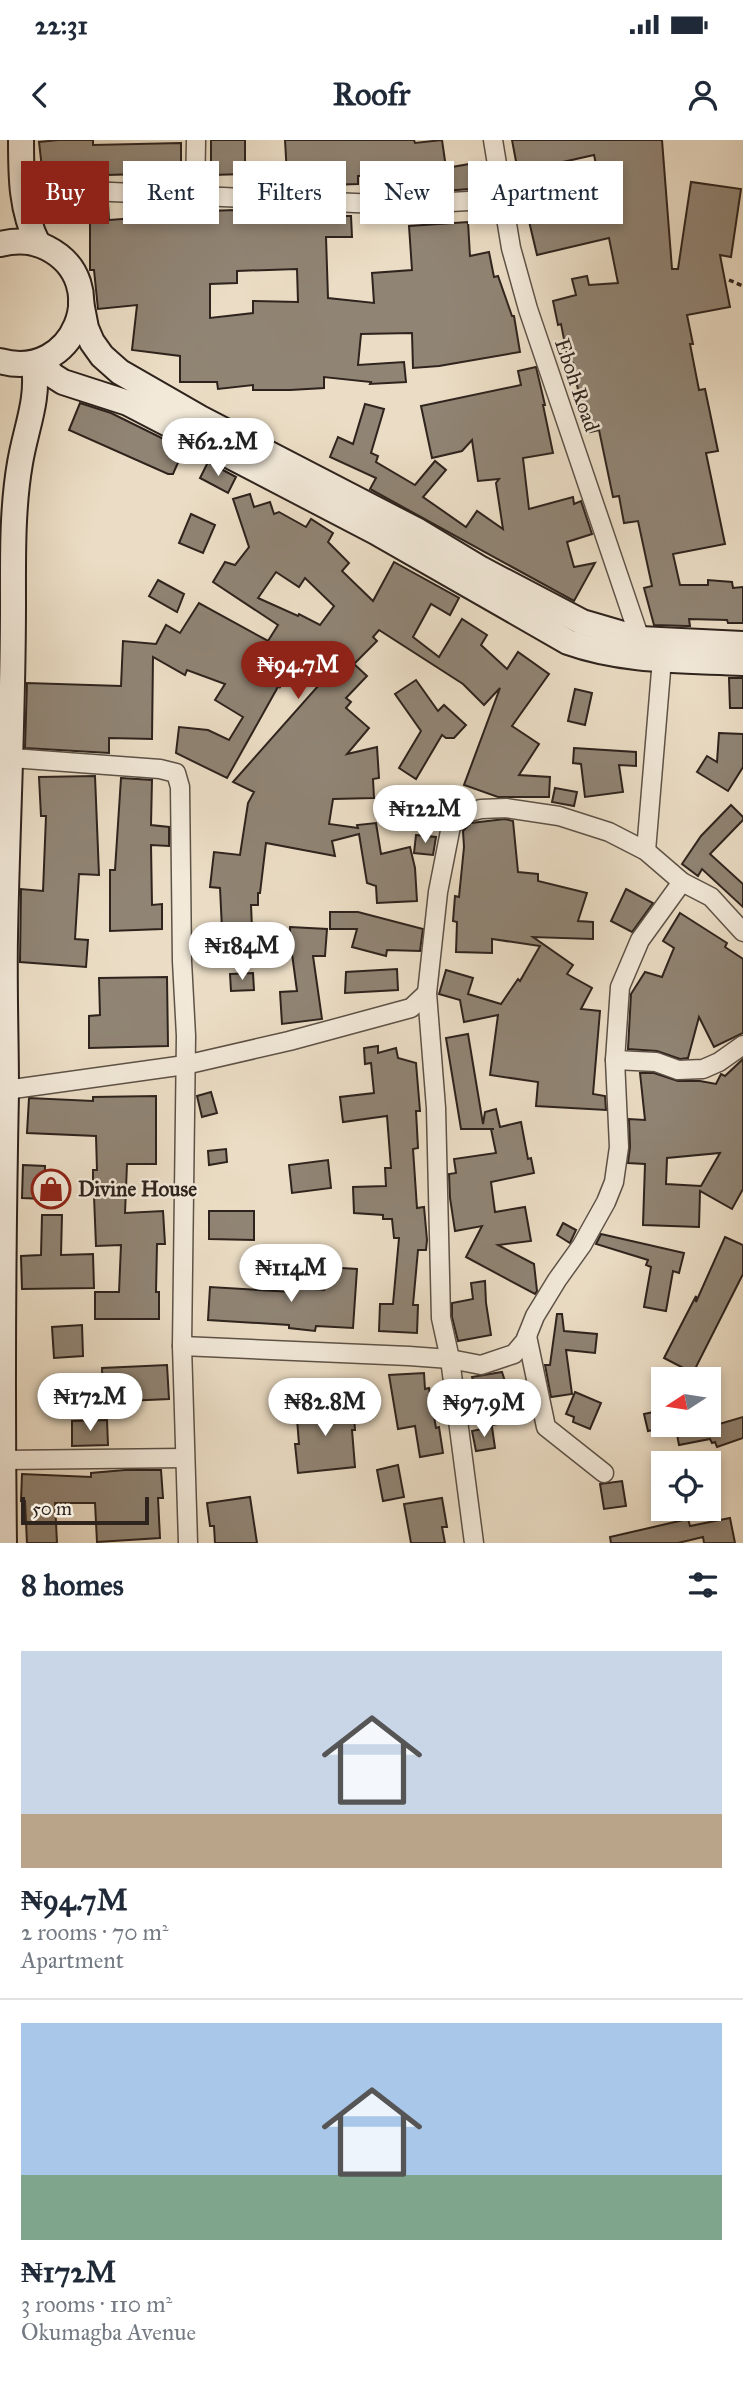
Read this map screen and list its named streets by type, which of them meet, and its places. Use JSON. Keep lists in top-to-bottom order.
{
  "streets": {
    "street": ["Eboh Road"]
  },
  "places": {
    "shop": ["Divine House"]
  },
  "scale_bar": "50 m",
  "north": "left",
  "page": {
    "status": "22:31",
    "header": "Roofr",
    "chip": [
      "Buy",
      "Rent",
      "Filters",
      "New",
      "Apartment"
    ],
    "price": [
      "₦62.2M",
      "₦94.7M",
      "₦122M",
      "₦184M",
      "₦114M",
      "₦172M",
      "₦82.8M",
      "₦97.9M"
    ],
    "scale": "50 m",
    "heading": "8 homes",
    "list": [
      {
        "name": "₦94.7M",
        "note": "2 rooms · 70 m² · Apartment"
      },
      {
        "name": "₦172M",
        "note": "3 rooms · 110 m² · Okumagba Avenue"
      }
    ]
  }
}
